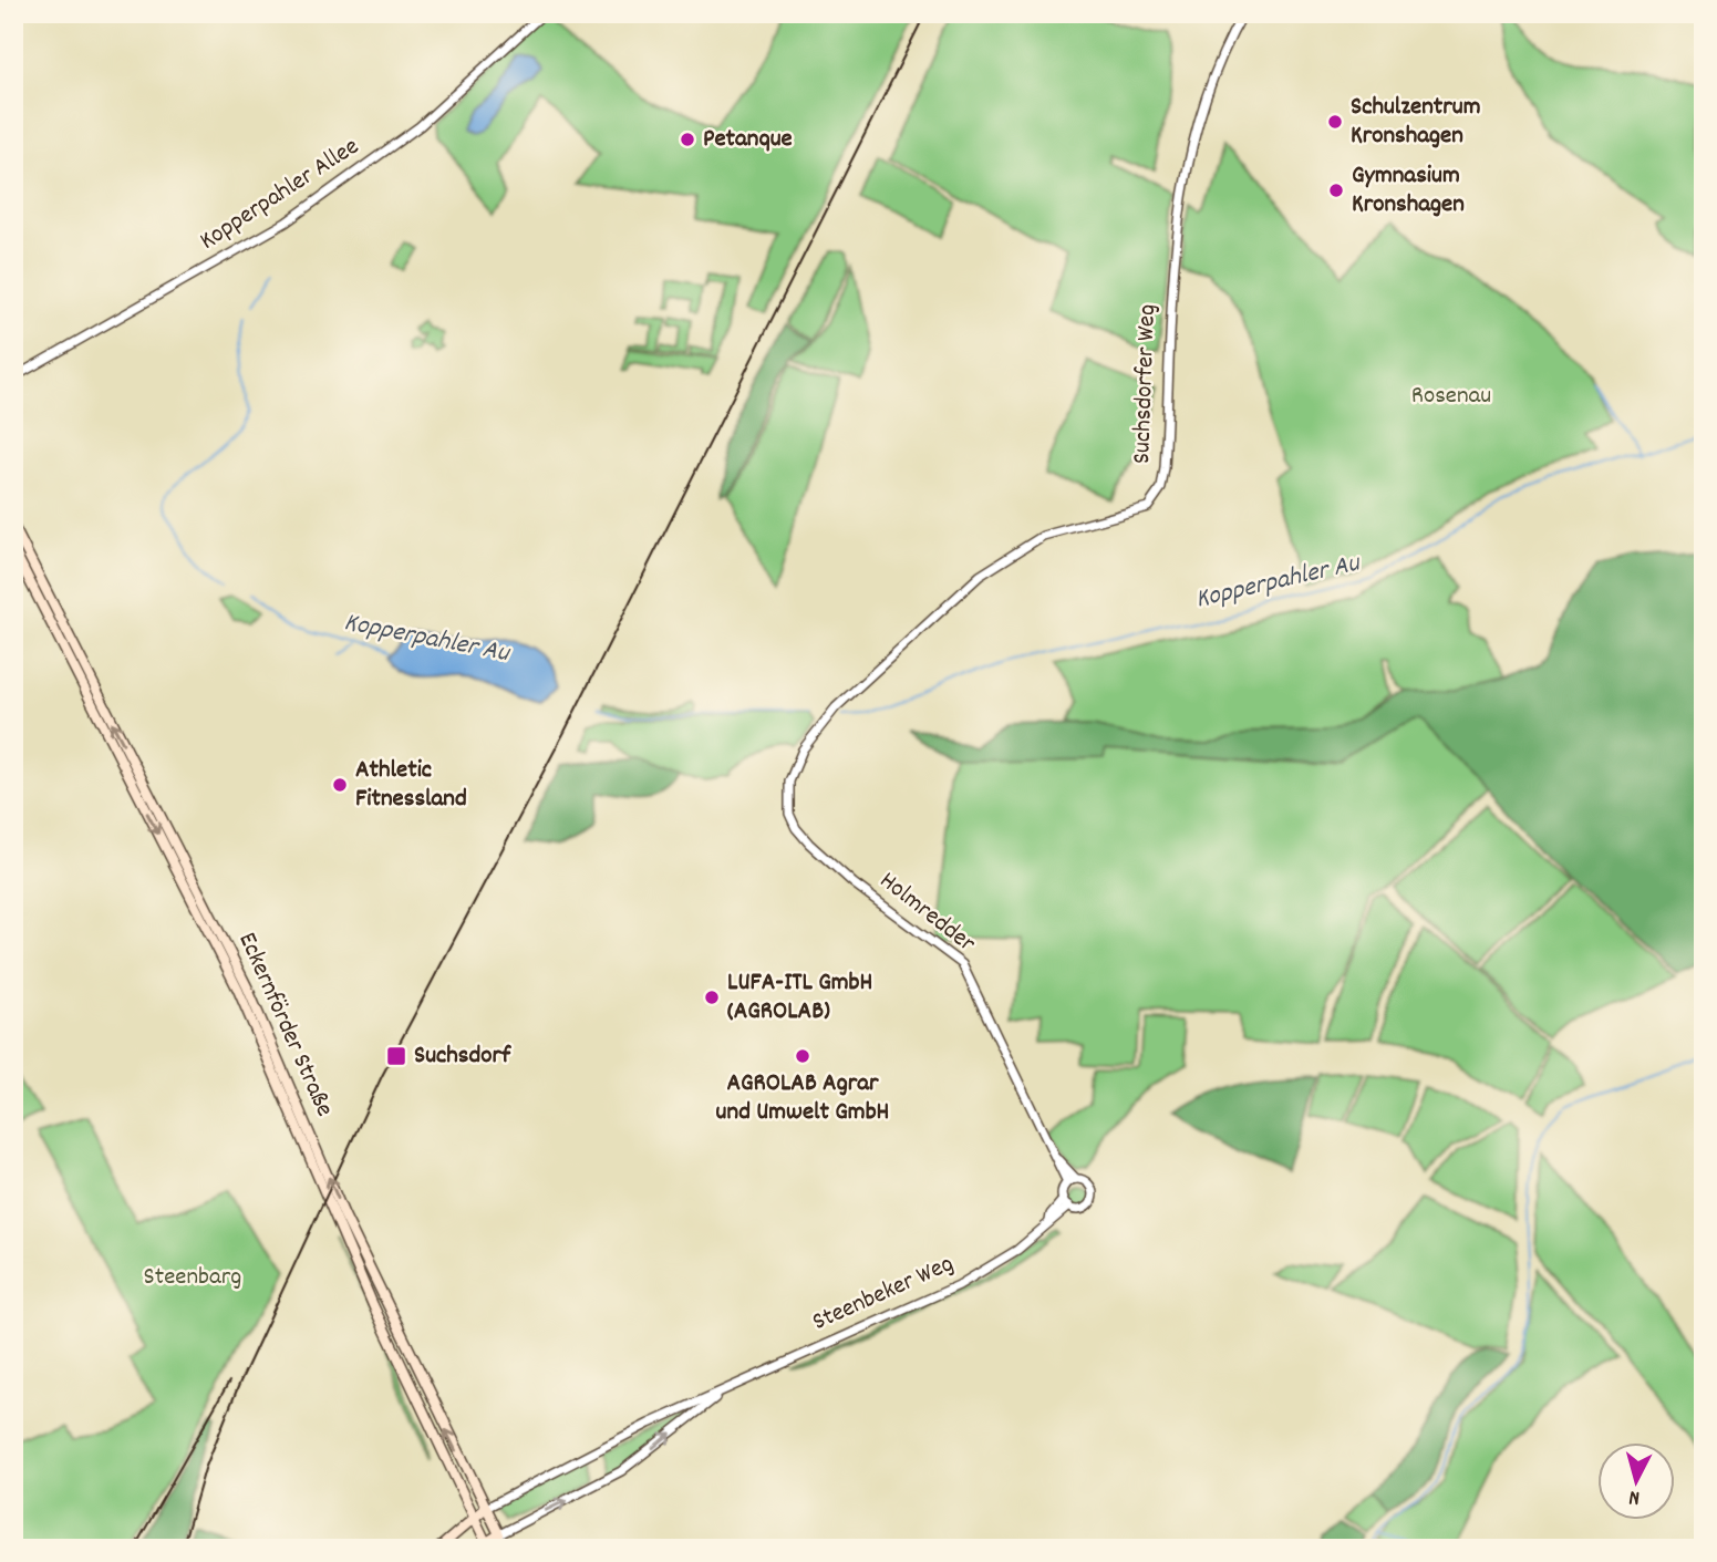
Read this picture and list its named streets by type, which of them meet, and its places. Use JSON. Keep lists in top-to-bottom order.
{
  "streets": {
    "main road": ["Eckernförder Straße", "Steenbeker Weg"],
    "street": ["Kopperpahler Allee", "Suchsdorfer Weg", "Holmredder"]
  },
  "crossings": [
    ["Suchsdorfer Weg", "Holmredder"],
    ["Holmredder", "Steenbeker Weg"],
    ["Eckernförder Straße", "Steenbeker Weg"]
  ],
  "water": ["Kopperpahler Au"],
  "parks": ["Rosenau", "Steenbarg"],
  "places": {
    "other": [
      "Schulzentrum Kronshagen",
      "Petanque",
      "Gymnasium Kronshagen",
      "Athletic Fitnessland",
      "LUFA-ITL GmbH (AGROLAB)",
      "AGROLAB Agrar und Umwelt GmbH"
    ],
    "transit": ["Suchsdorf"]
  },
  "north": "bottom"
}
